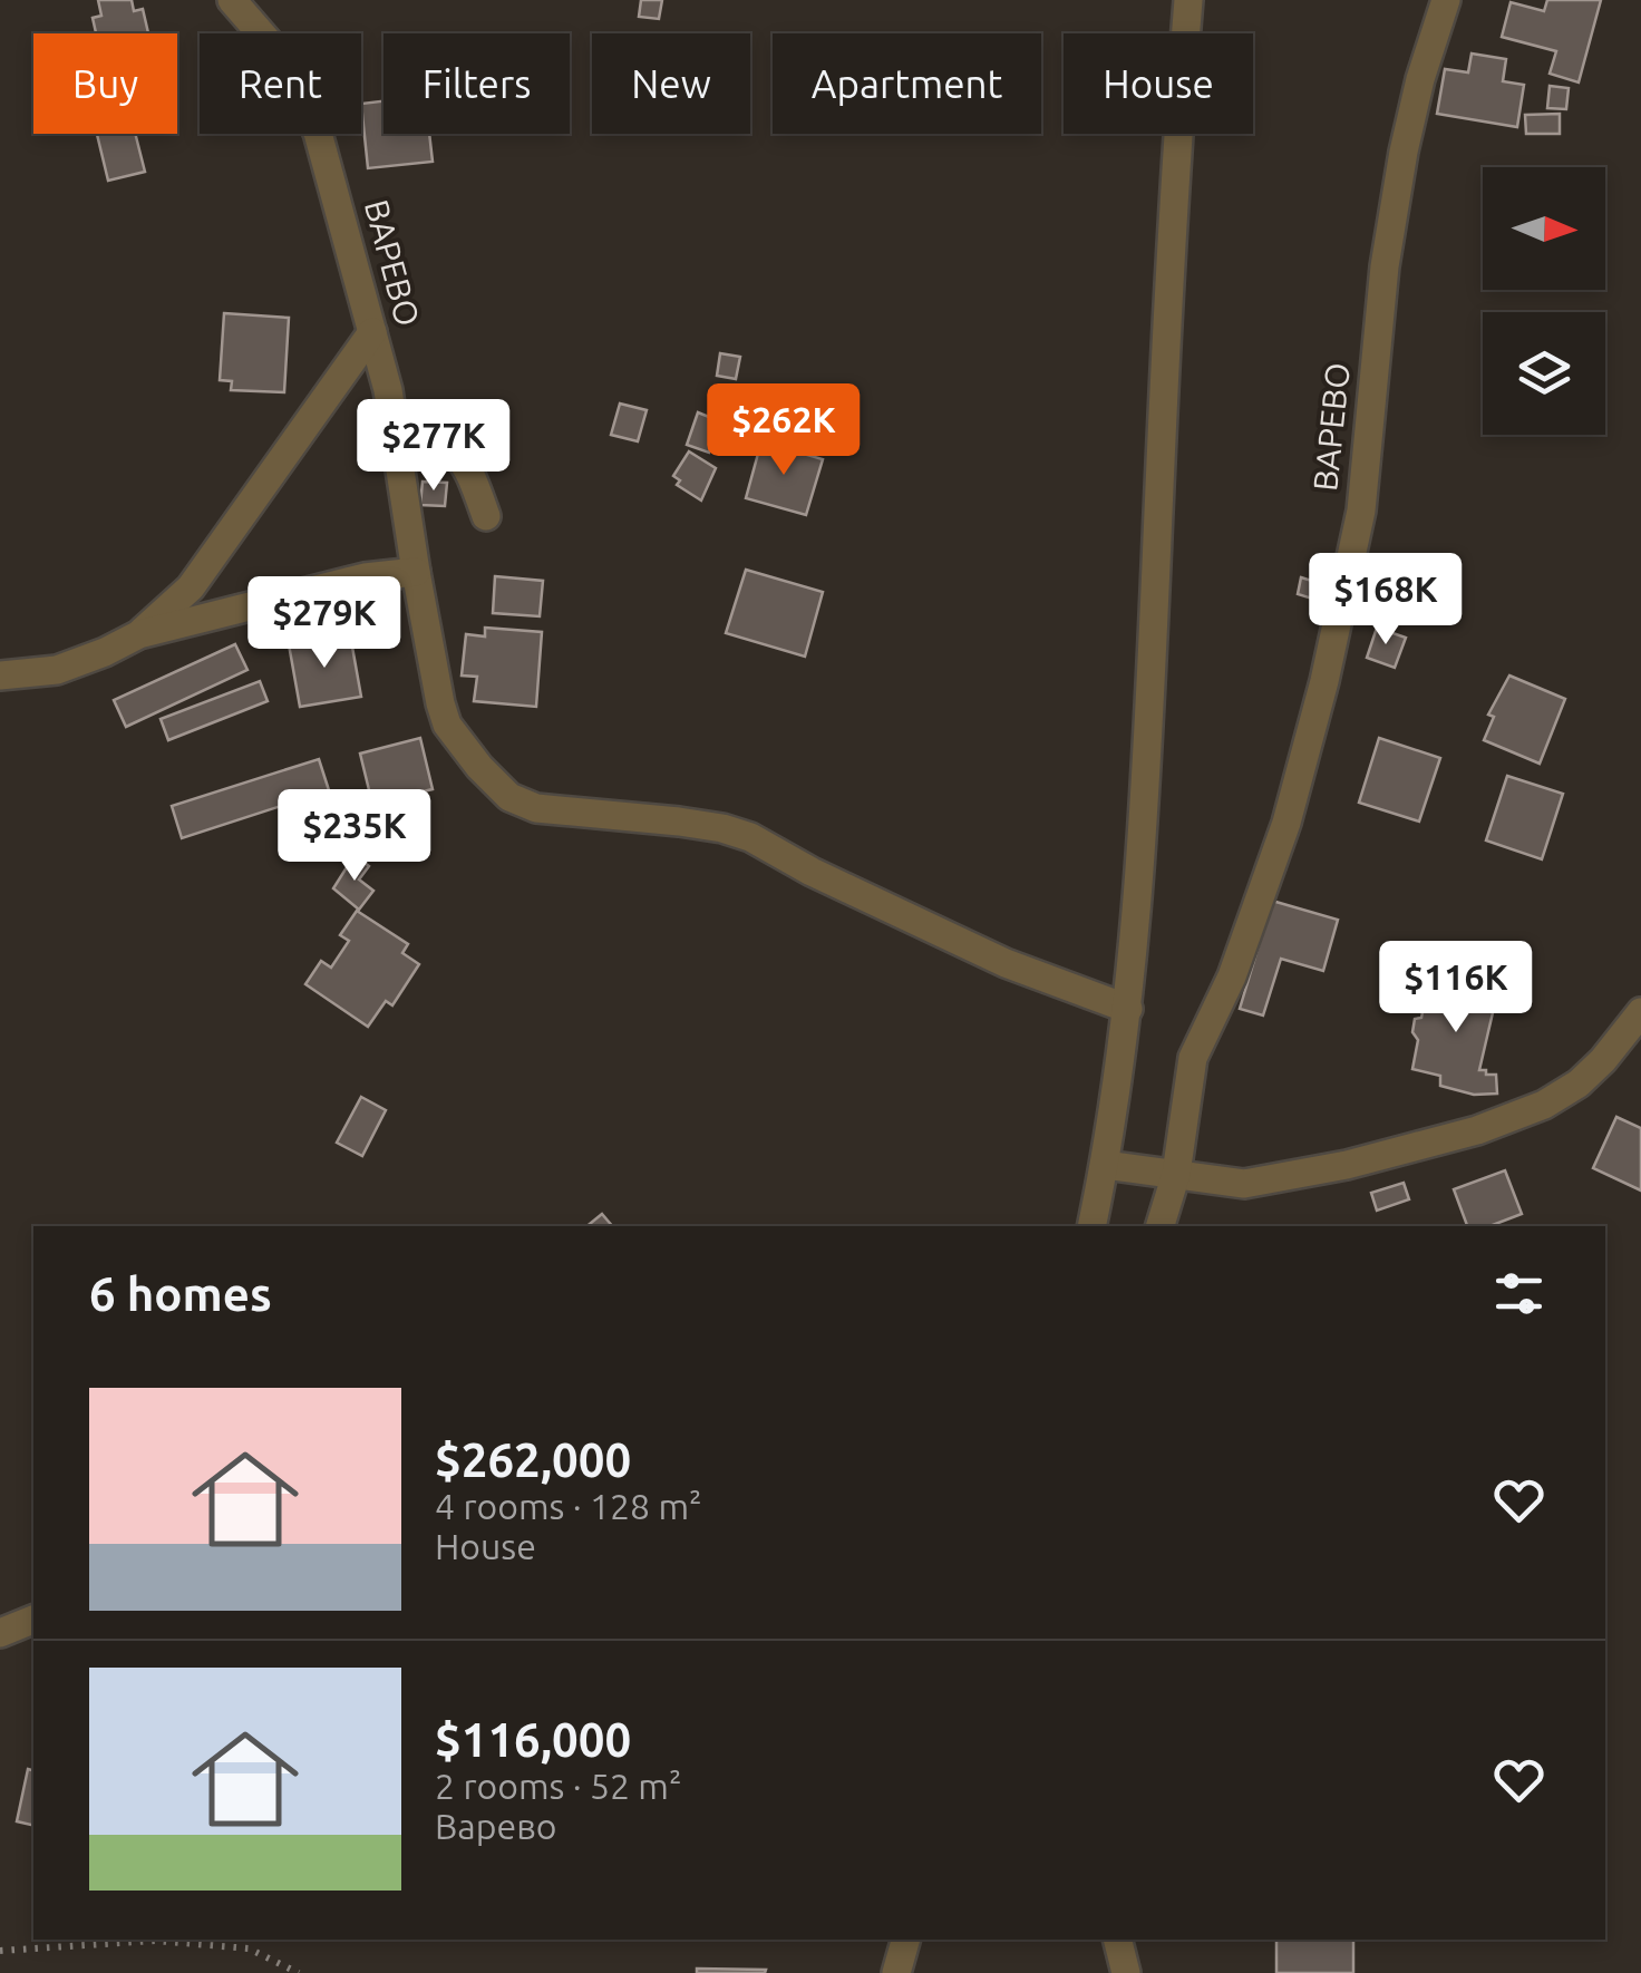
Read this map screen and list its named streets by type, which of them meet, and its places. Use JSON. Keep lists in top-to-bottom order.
{
  "streets": {
    "street": ["ВАРЕВО"]
  },
  "north": "right",
  "page": {
    "chip": [
      "Buy",
      "Rent",
      "Filters",
      "New",
      "Apartment",
      "House"
    ],
    "price": [
      "$262K",
      "$277K",
      "$168K",
      "$279K",
      "$235K",
      "$116K"
    ],
    "heading": "6 homes",
    "list": [
      {
        "name": "$262,000",
        "note": "4 rooms · 128 m² · House"
      },
      {
        "name": "$116,000",
        "note": "2 rooms · 52 m² · Варево"
      }
    ]
  }
}
